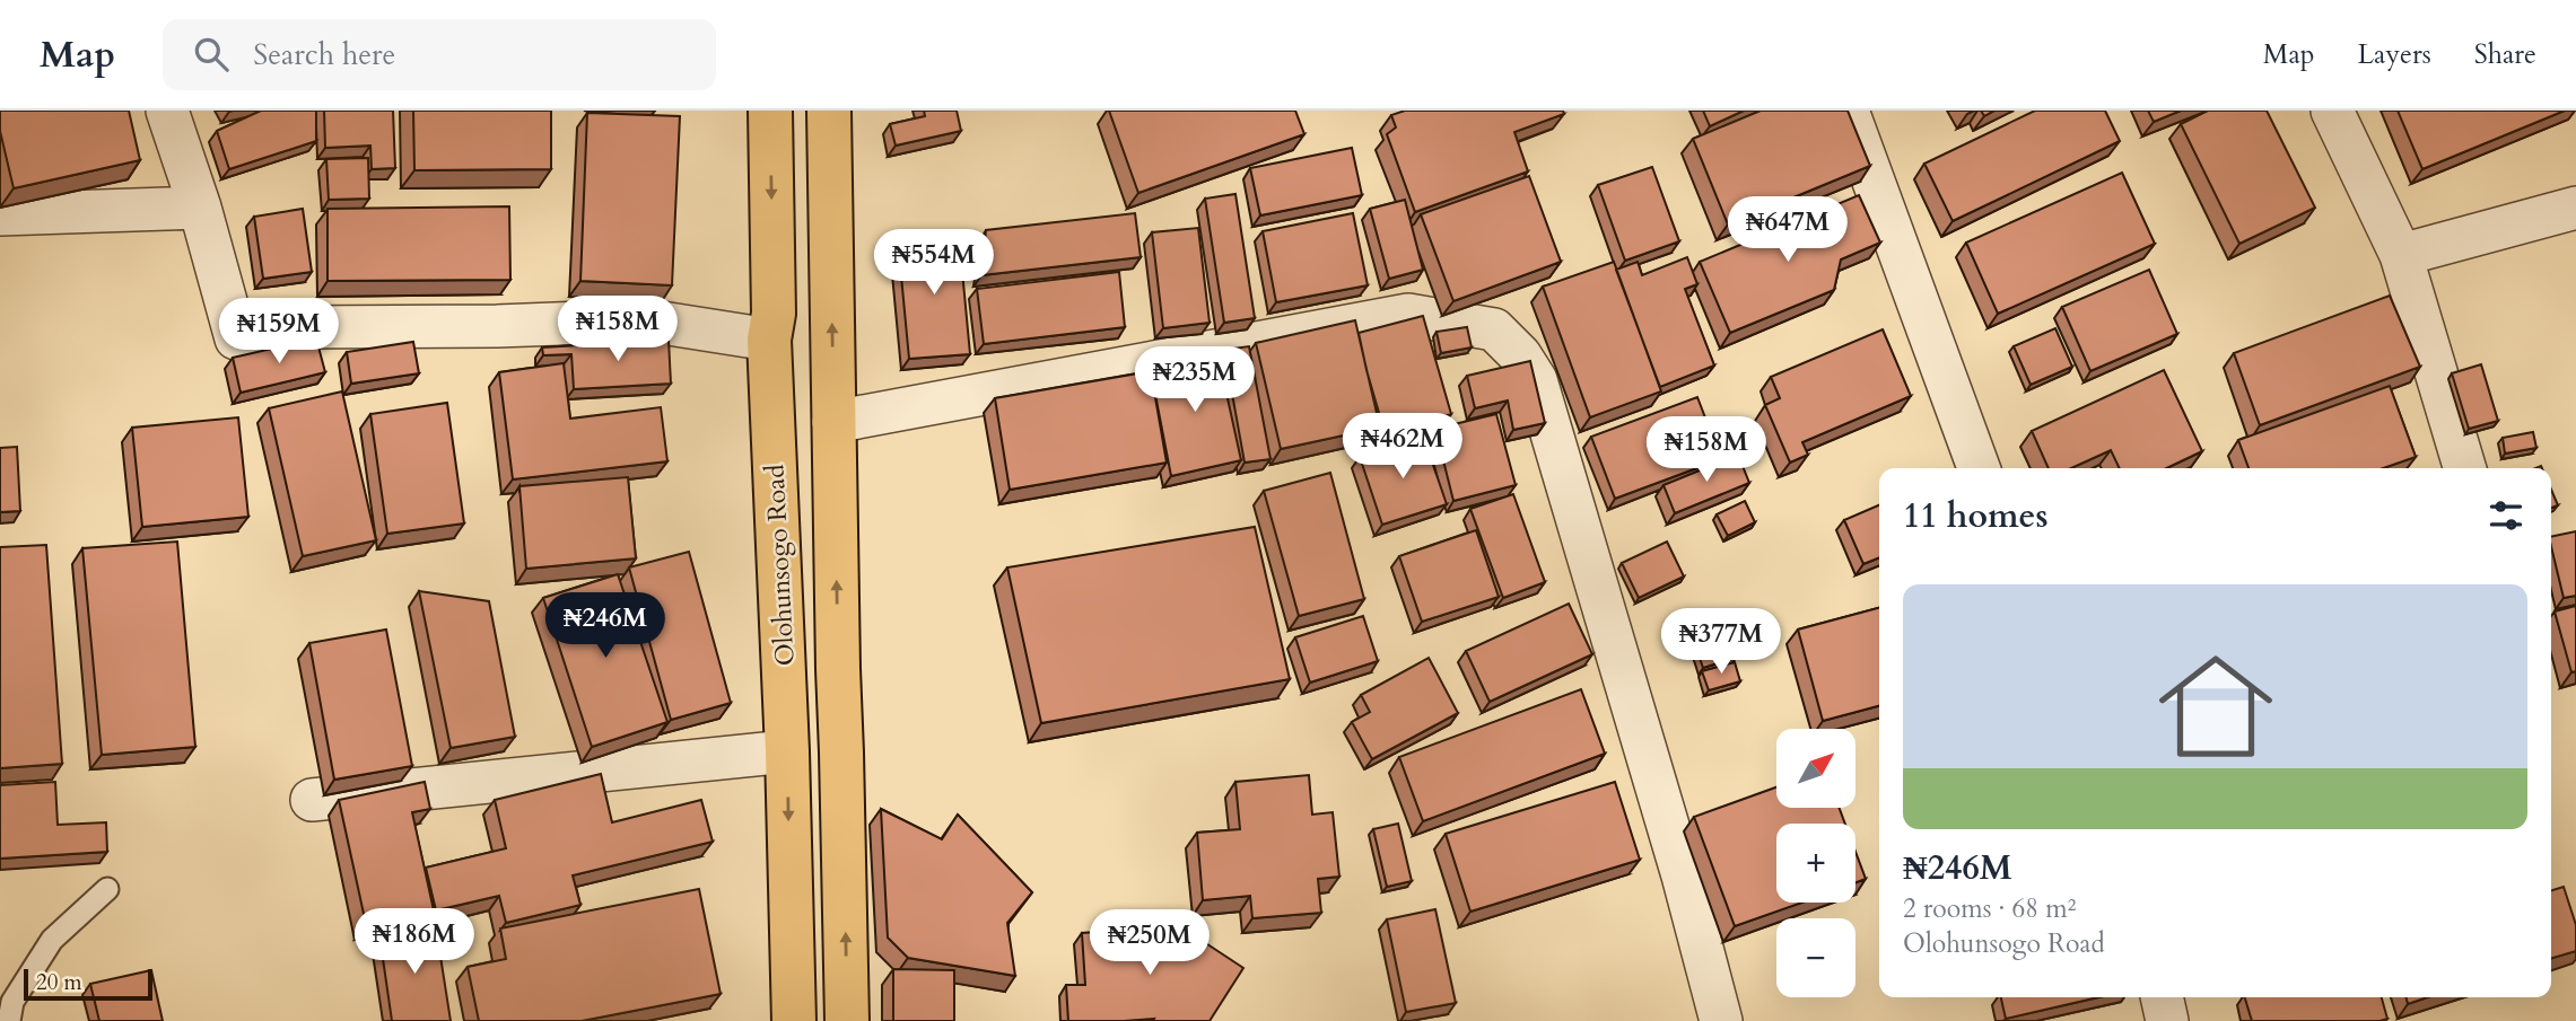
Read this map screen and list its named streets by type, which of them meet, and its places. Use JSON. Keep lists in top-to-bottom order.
{
  "streets": {
    "main road": ["Olohunsogo Road"]
  },
  "scale_bar": "20 m",
  "north": "top right",
  "page": {
    "header": "Map",
    "search": "Search here",
    "nav": ["Map", "Layers", "Share"],
    "price": [
      "₦647M",
      "₦554M",
      "₦158M",
      "₦159M",
      "₦235M",
      "₦462M",
      "₦158M",
      "₦246M",
      "₦377M",
      "₦186M",
      "₦250M"
    ],
    "heading": "11 homes",
    "list": [
      {
        "name": "₦246M",
        "note": "2 rooms · 68 m² · Olohunsogo Road"
      }
    ],
    "map_buttons": ["+", "−"],
    "scale": "20 m"
  }
}
